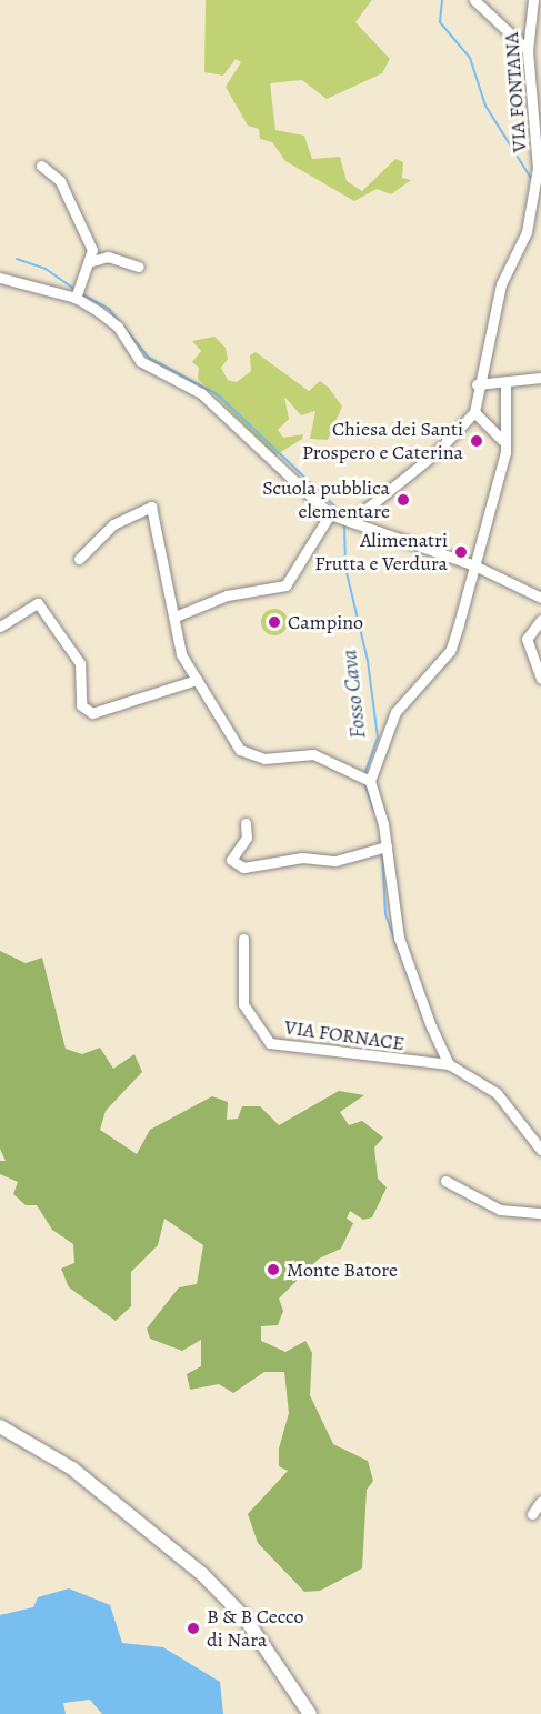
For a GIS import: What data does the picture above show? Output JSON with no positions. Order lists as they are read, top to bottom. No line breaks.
{"streets":{"street":["VIA FONTANA","VIA FORNACE"]},"water":["Fosso Cava"],"places":["Chiesa dei Santi Prospero e Caterina","Scuola pubblica elementare","Alimenatri Frutta e Verdura","Campino","Monte Batore","B & B Cecco di Nara"]}
